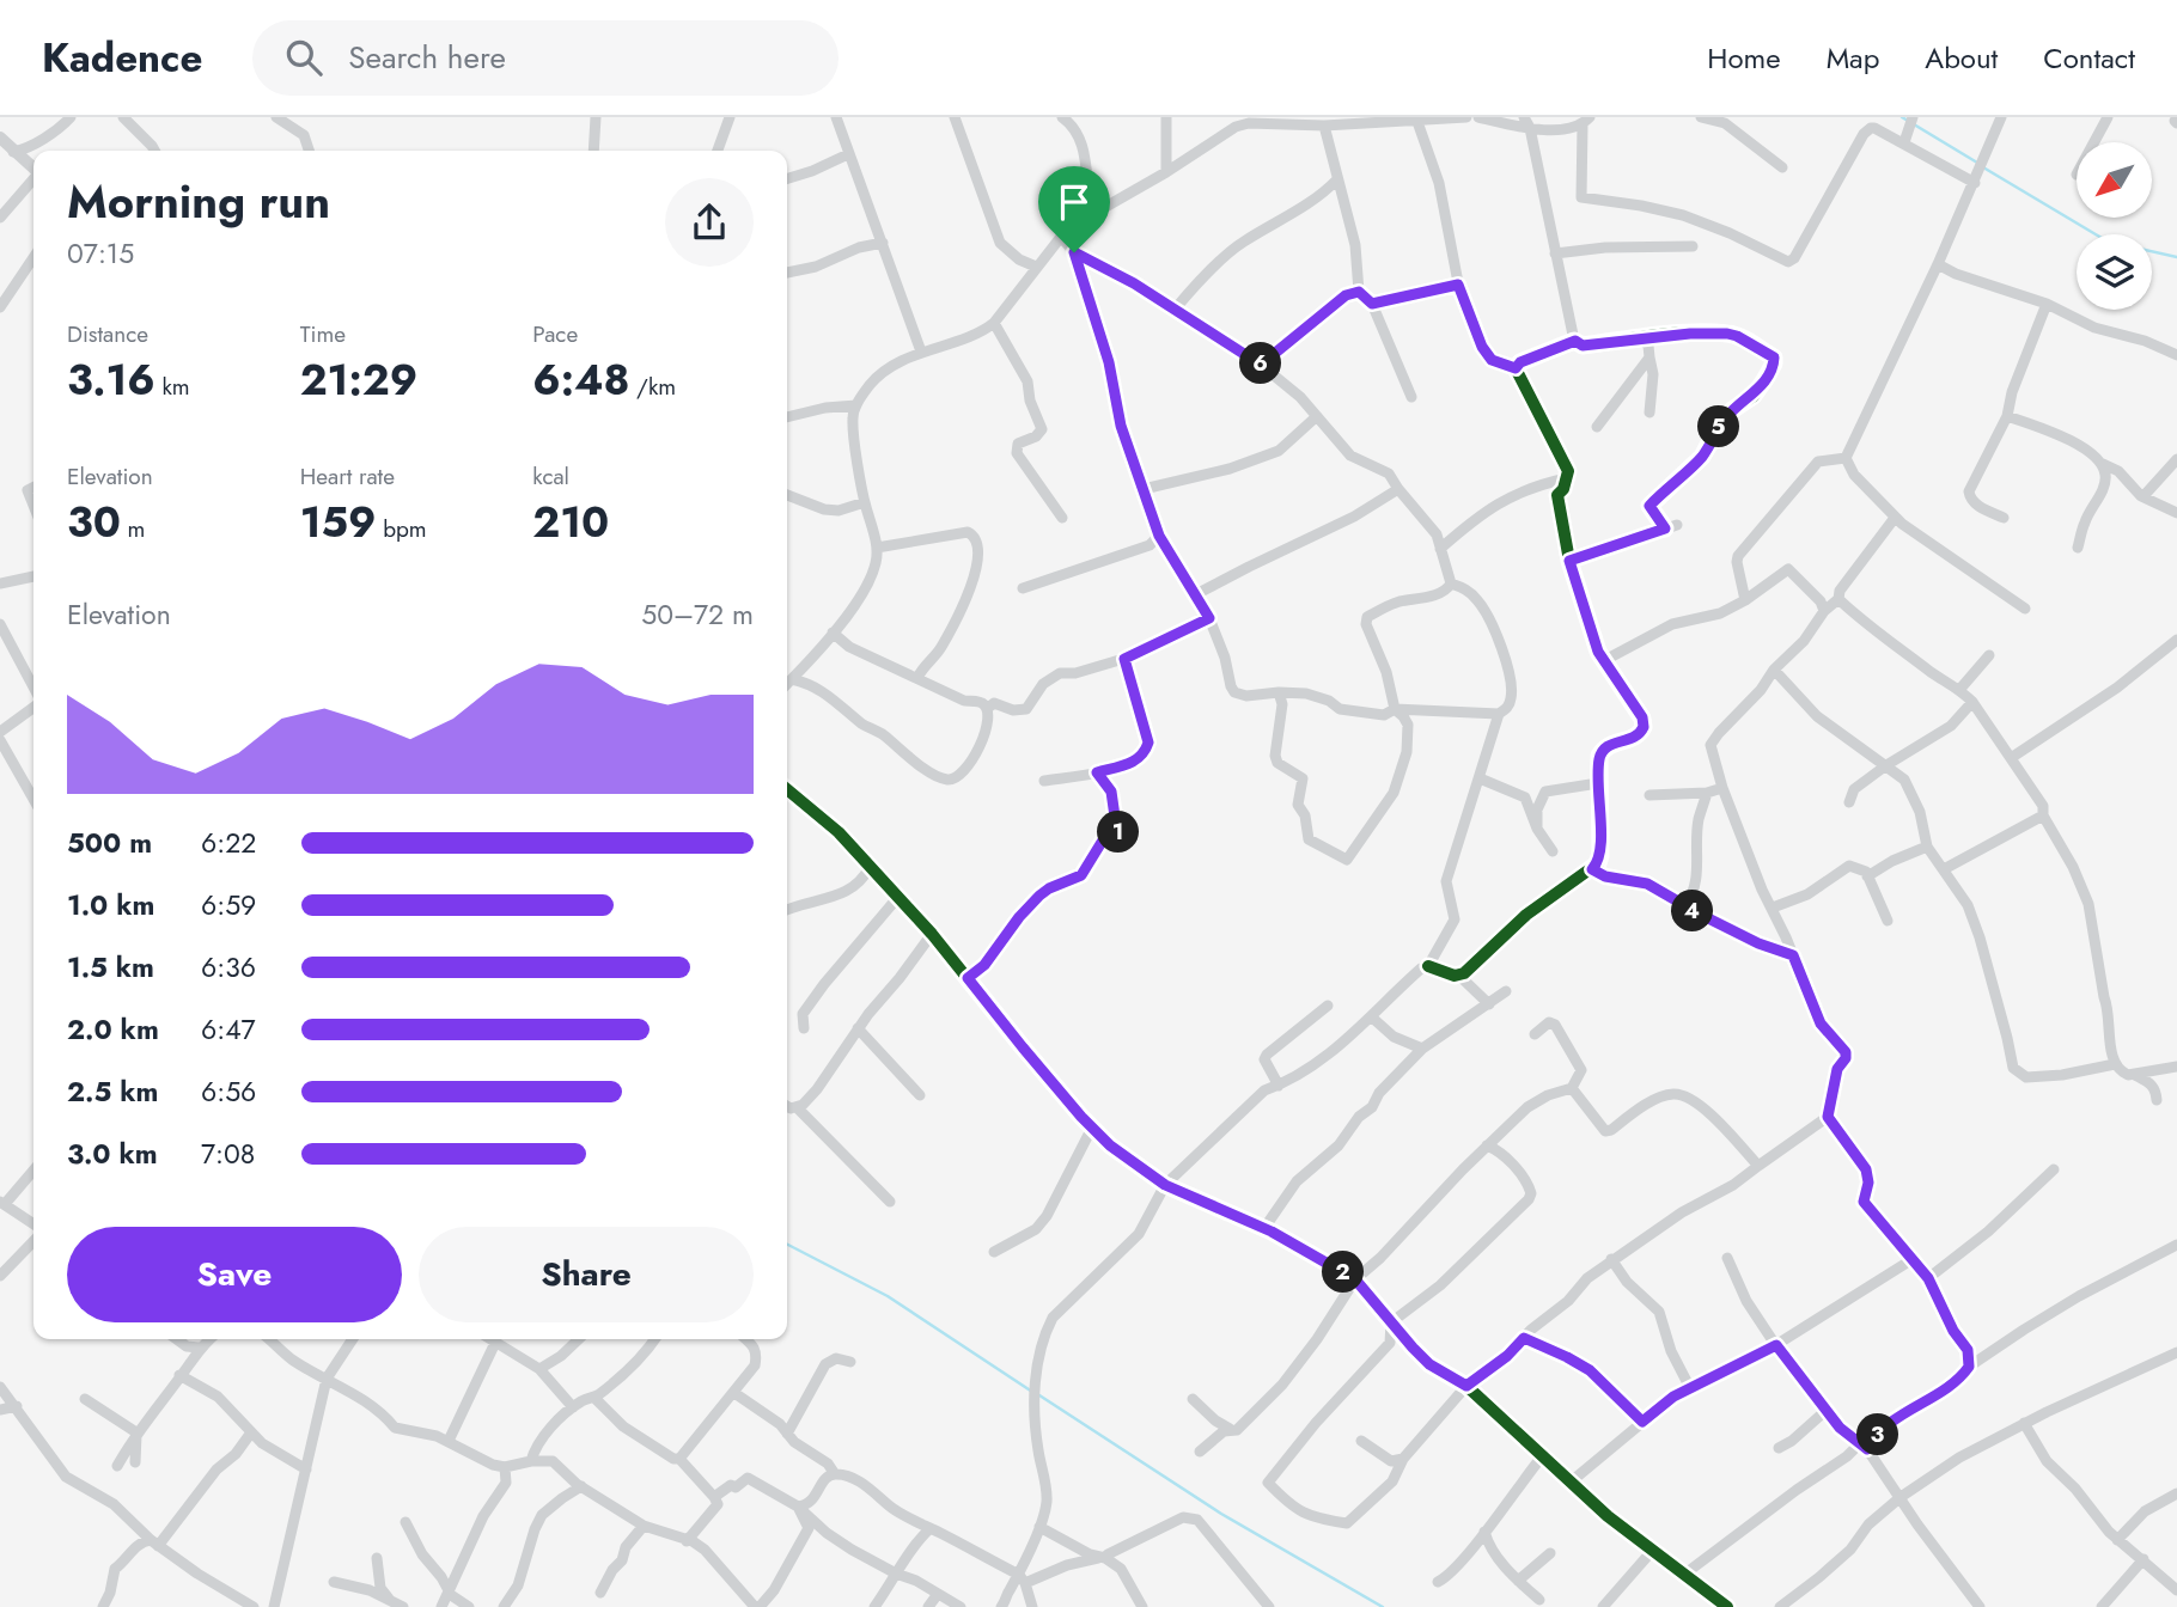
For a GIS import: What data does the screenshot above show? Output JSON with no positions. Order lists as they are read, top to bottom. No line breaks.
{"north":"bottom left","page":{"header":"Kadence","search":"Search here","nav":["Home","Map","About","Contact"],"heading":["Morning run","07:15"],"stats":[["Distance","3.16 km"],["Time","21:29"],["Pace","6:48 /km"],["Elevation","30 m"],["Heart rate","159 bpm"],["kcal","210"]],"pins":["6","5","1","4","2","3"],"chart":["Elevation","50–72 m"],"list":[{"name":"500 m","note":"6:22"},{"name":"1.0 km","note":"6:59"},{"name":"1.5 km","note":"6:36"},{"name":"2.0 km","note":"6:47"},{"name":"2.5 km","note":"6:56"},{"name":"3.0 km","note":"7:08"}],"buttons":["Save","Share"]}}
